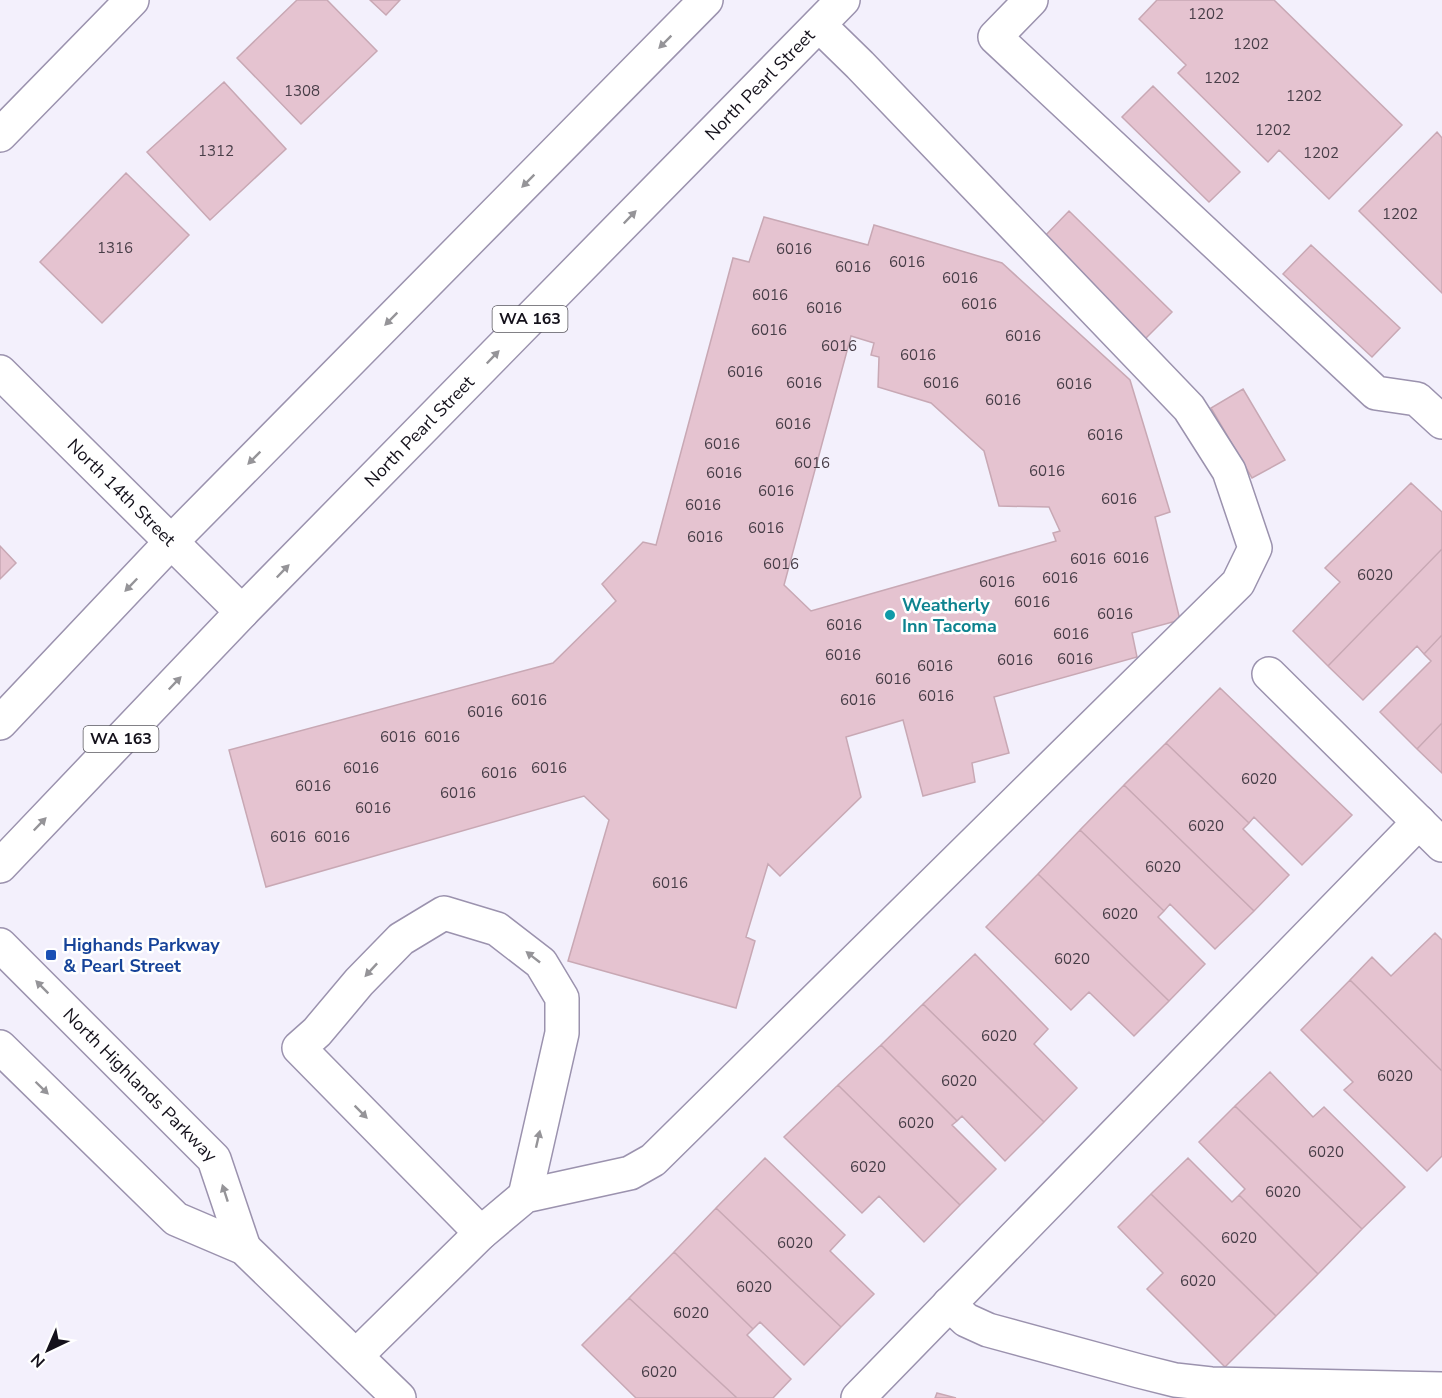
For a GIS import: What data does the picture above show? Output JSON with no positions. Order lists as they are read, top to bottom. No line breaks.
{"streets":{"main road":["North Pearl Street","WA 163","North 14th Street","North Highlands Parkway"]},"crossings":[["North Pearl Street","North 14th Street"]],"places":{"other":["Weatherly Inn Tacoma"],"transit":["Highands Parkway & Pearl Street"]},"house_numbers":["1202","1202","1202","1308","1202","1202","1312","1202","1202","1316","6016","6016","6016","6016","6016","6016","6016","6016","6016","6016","6016","6016","6016","6016","6016","6016","6016","6016","6016","6016","6016","6016","6016","6016","6016","6016","6016","6016","6016","6016","6020","6016","6016","6016","6016","6016","6016","6016","6016","6016","6016","6016","6016","6016","6016","6016","6016","6016","6016","6016","6016","6020","6016","6016","6016","6020","6016","6016","6020","6016","6020","6020","6020","6020","6020","6020","6020","6020","6020","6020","6020","6020","6020","6020","6020"],"north":"bottom left"}
